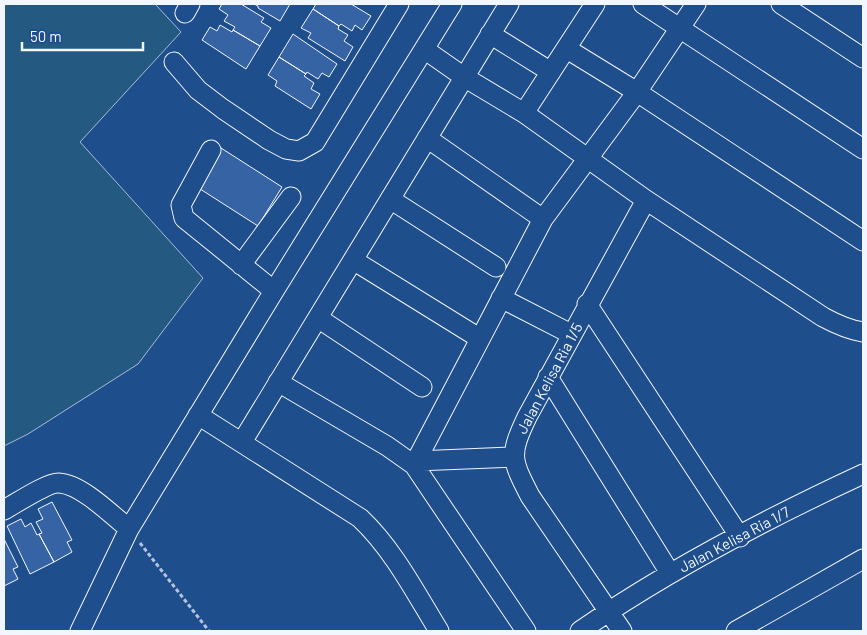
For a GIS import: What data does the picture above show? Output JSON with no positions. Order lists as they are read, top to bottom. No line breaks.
{"streets":{"street":["Jalan Kelisa Ria 1/5","Jalan Kelisa Ria 1/7"]},"scale_bar":"50 m"}
